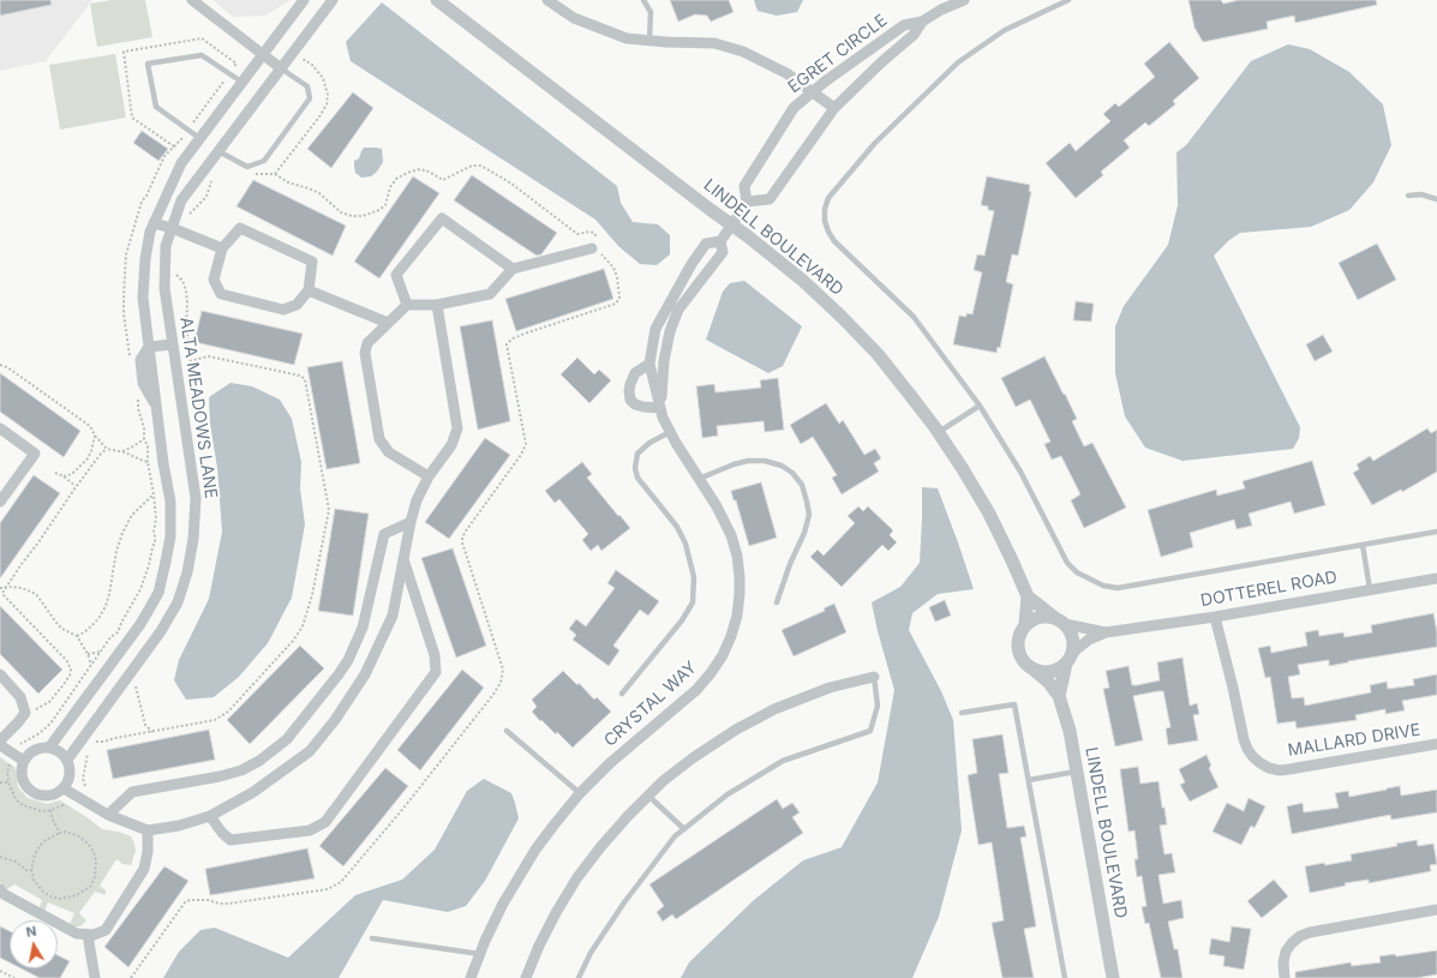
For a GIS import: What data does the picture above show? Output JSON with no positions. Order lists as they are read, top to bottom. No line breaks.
{"streets":{"street":["EGRET CIRCLE","LINDELL BOULEVARD","ALTA MEADOWS LANE","DOTTEREL ROAD","CRYSTAL WAY","MALLARD DRIVE"]},"crossings":[["EGRET CIRCLE","LINDELL BOULEVARD"],["EGRET CIRCLE","CRYSTAL WAY"],["LINDELL BOULEVARD","DOTTEREL ROAD"],["LINDELL BOULEVARD","CRYSTAL WAY"],["DOTTEREL ROAD","MALLARD DRIVE"]],"north":"top"}
